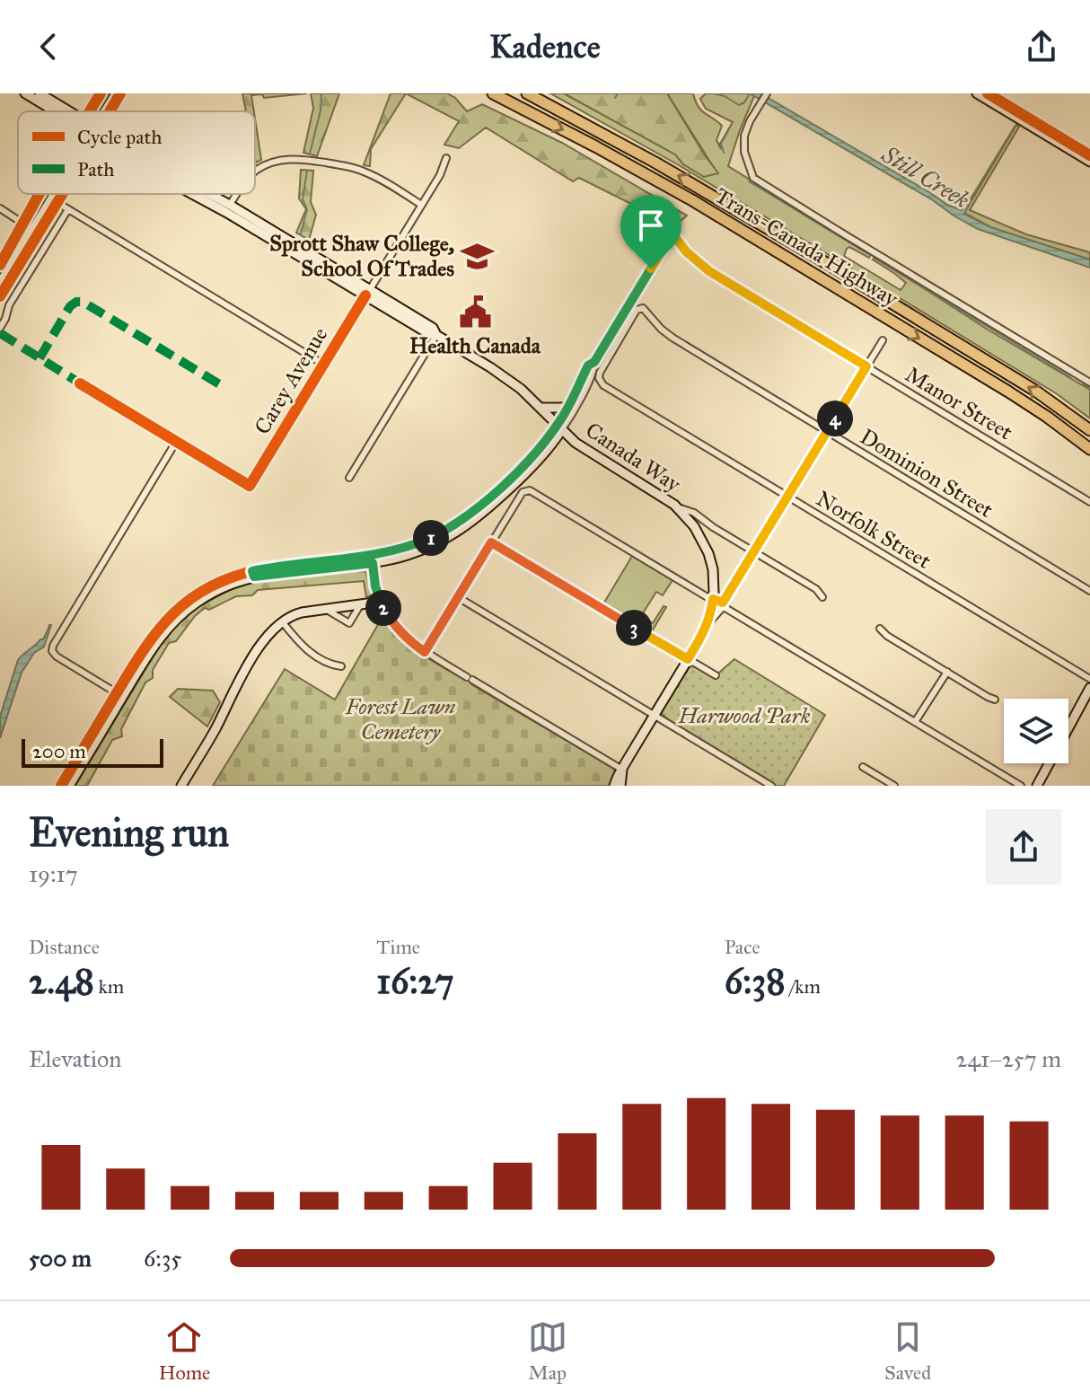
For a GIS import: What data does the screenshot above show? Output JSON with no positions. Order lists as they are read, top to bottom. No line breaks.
{"streets":{"highway":["Trans-Canada Highway"],"main road":["Canada Way"],"street":["Carey Avenue","Manor Street","Dominion Street","Norfolk Street"]},"crossings":[["Carey Avenue","Canada Way"],["Dominion Street","Norfolk Street"]],"water":["Still Creek"],"parks":["Forest Lawn Cemetery","Harwood Park"],"places":{"school or university":["Sprott Shaw College, School Of Trades"],"public building":["Health Canada"]},"legend":["Cycle path","Path"],"scale_bar":"200 m","page":{"header":"Kadence","pins":["4","1","2","3"],"scale":"200 m","heading":["Evening run","19:17"],"stats":[["Distance","2.48 km"],["Time","16:27"],["Pace","6:38 /km"]],"chart":["Elevation","241–257 m"],"list":[{"name":"500 m","note":"6:35"}],"tabs":["Home","Map","Saved"]}}
